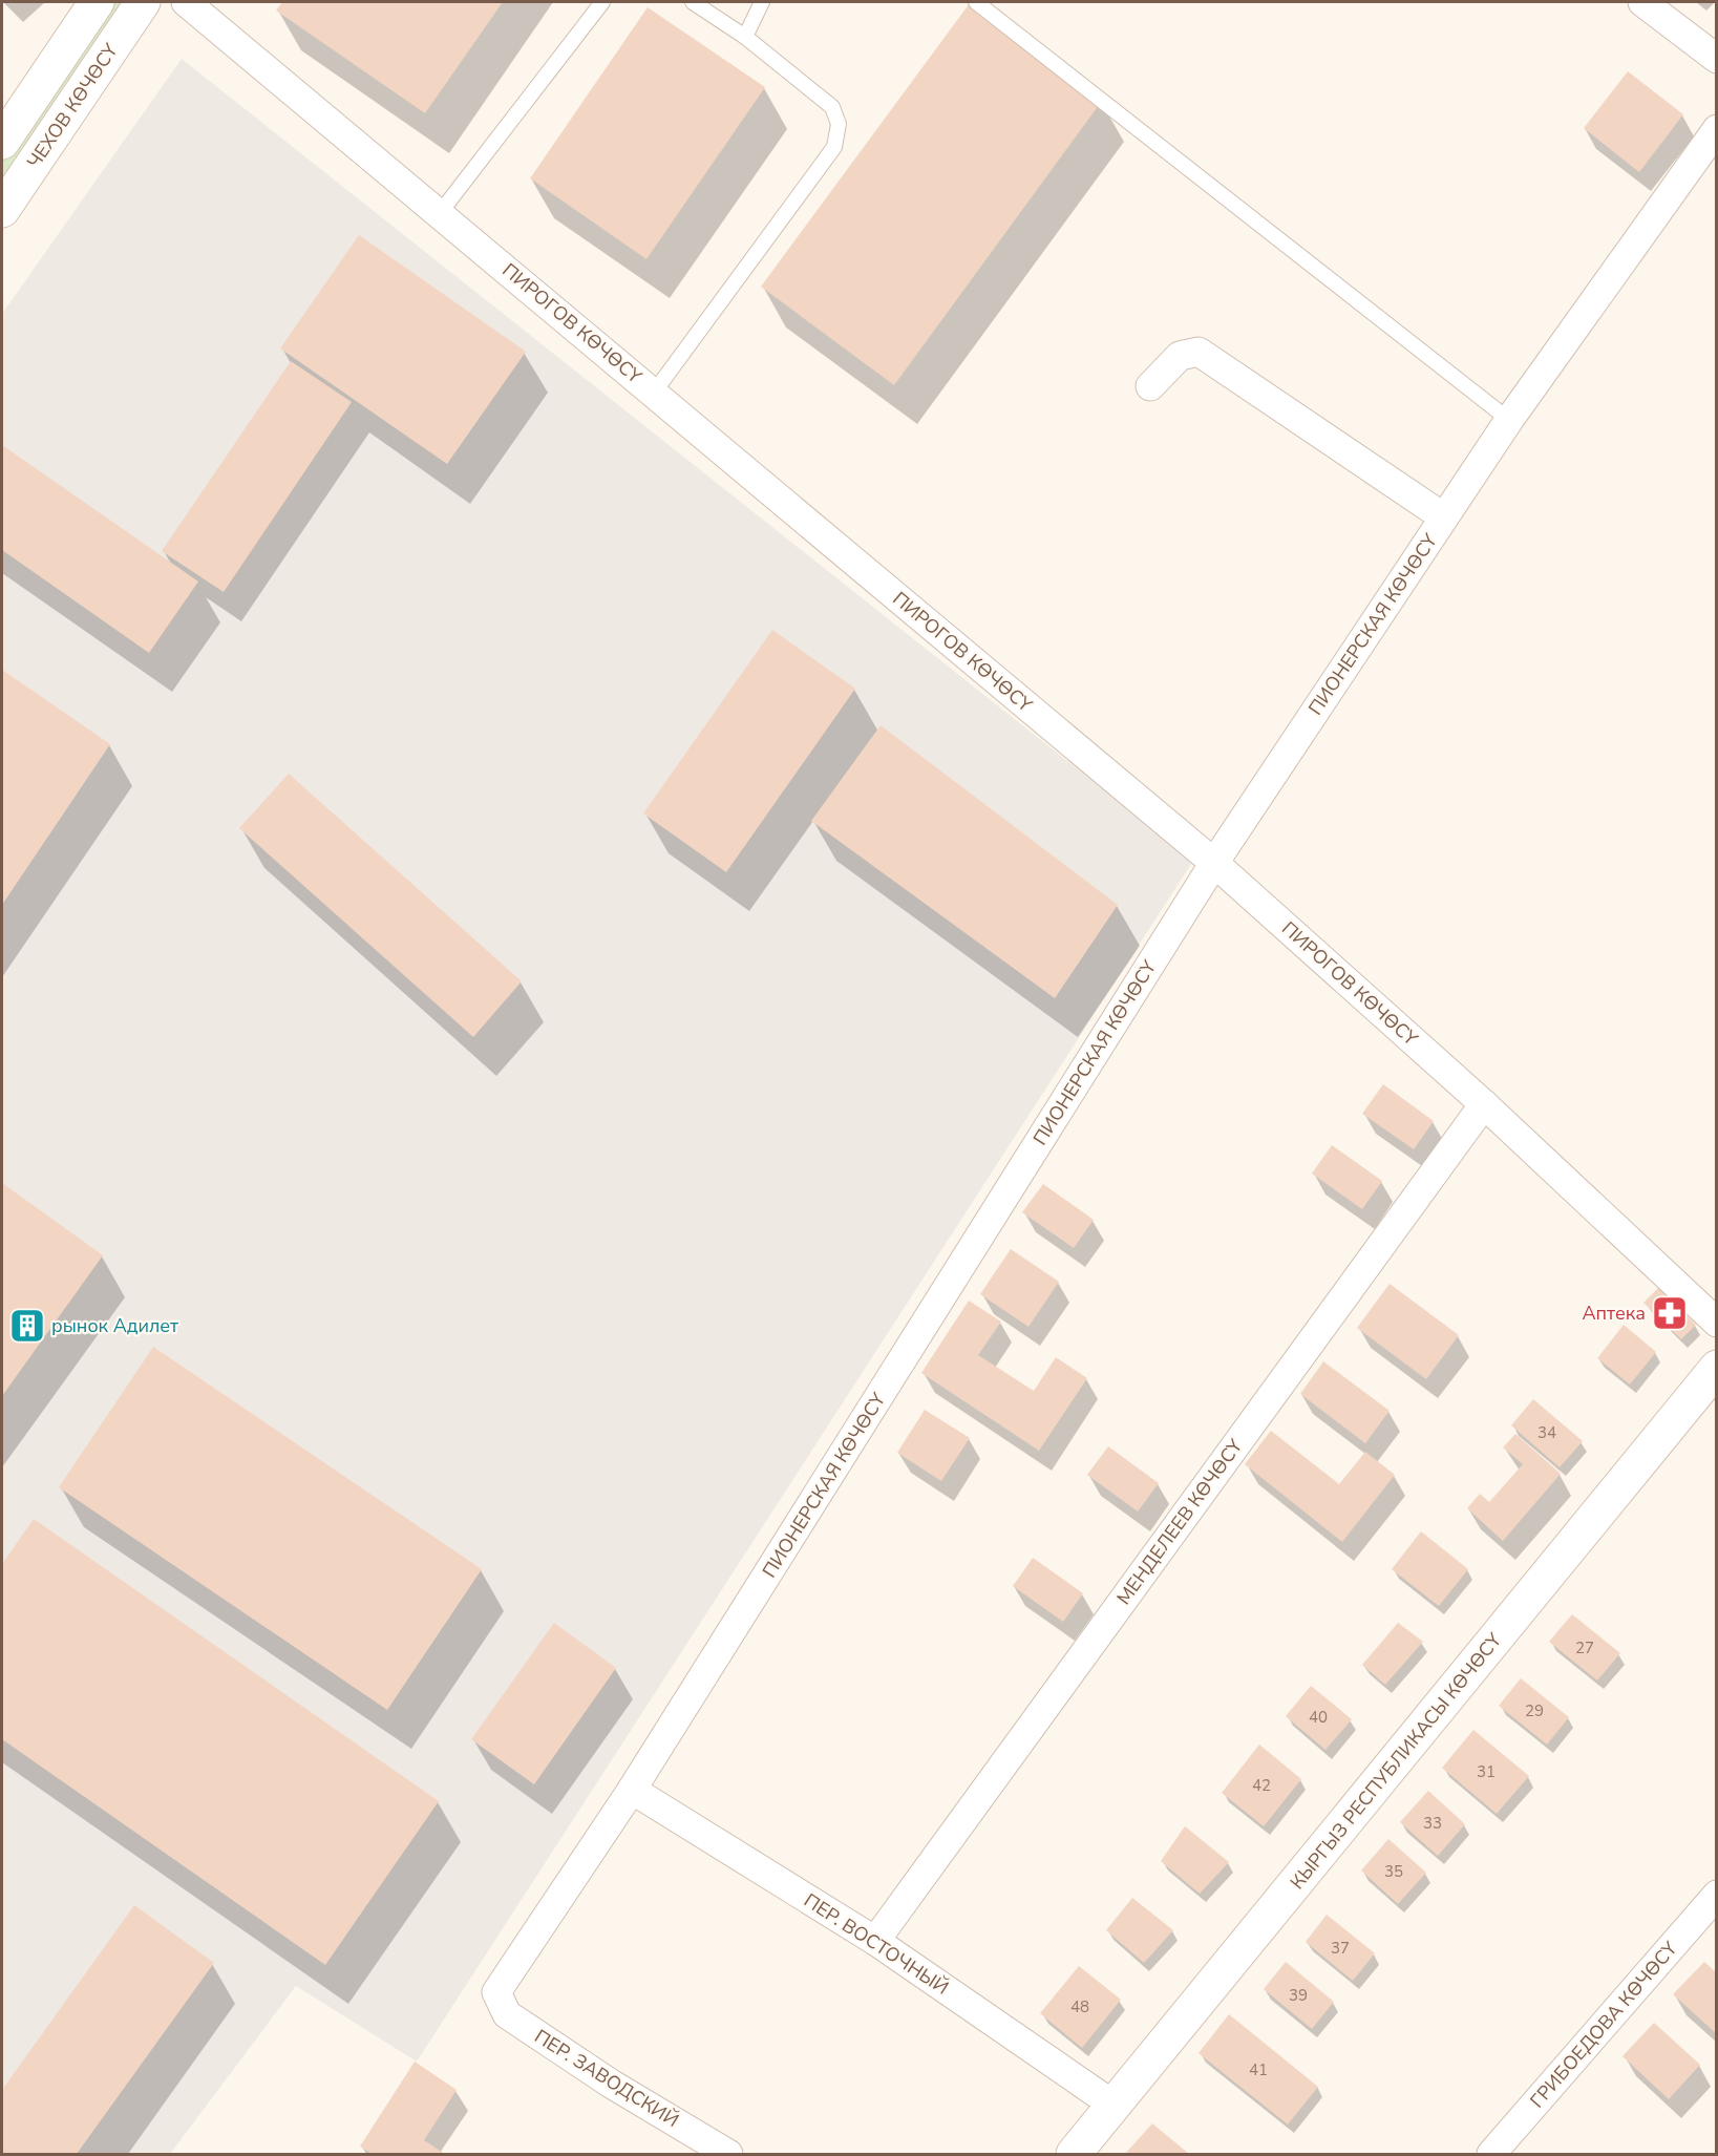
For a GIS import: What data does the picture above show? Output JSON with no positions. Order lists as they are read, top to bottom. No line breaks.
{"streets":{"main road":["ЧЕХОВ КӨЧӨСҮ","КЫРГЫЗ РЕСПУБЛИКАСЫ КӨЧӨСҮ"],"street":["ПИРОГОВ КӨЧӨСҮ","ПИОНЕРСКАЯ КӨЧӨСҮ","МЕНДЕЛЕЕВ КӨЧӨСҮ","ПЕР. ВОСТОЧНЫЙ","ГРИБОЕДОВА КӨЧӨСҮ","ПЕР. ЗАВОДСКИЙ"]},"crossings":[["ПИРОГОВ КӨЧӨСҮ","ПИОНЕРСКАЯ КӨЧӨСҮ"],["ПИРОГОВ КӨЧӨСҮ","МЕНДЕЛЕЕВ КӨЧӨСҮ"],["ПИОНЕРСКАЯ КӨЧӨСҮ","ПЕР. ВОСТОЧНЫЙ"],["ПИОНЕРСКАЯ КӨЧӨСҮ","ПЕР. ЗАВОДСКИЙ"],["МЕНДЕЛЕЕВ КӨЧӨСҮ","ПЕР. ВОСТОЧНЫЙ"],["КЫРГЫЗ РЕСПУБЛИКАСЫ КӨЧӨСҮ","ПЕР. ВОСТОЧНЫЙ"]],"places":{"pharmacy":["Аптека"],"building":["рынок Адилет"]},"house_numbers":["34","27","29","40","31","42","33","35","37","39","48","41"]}
